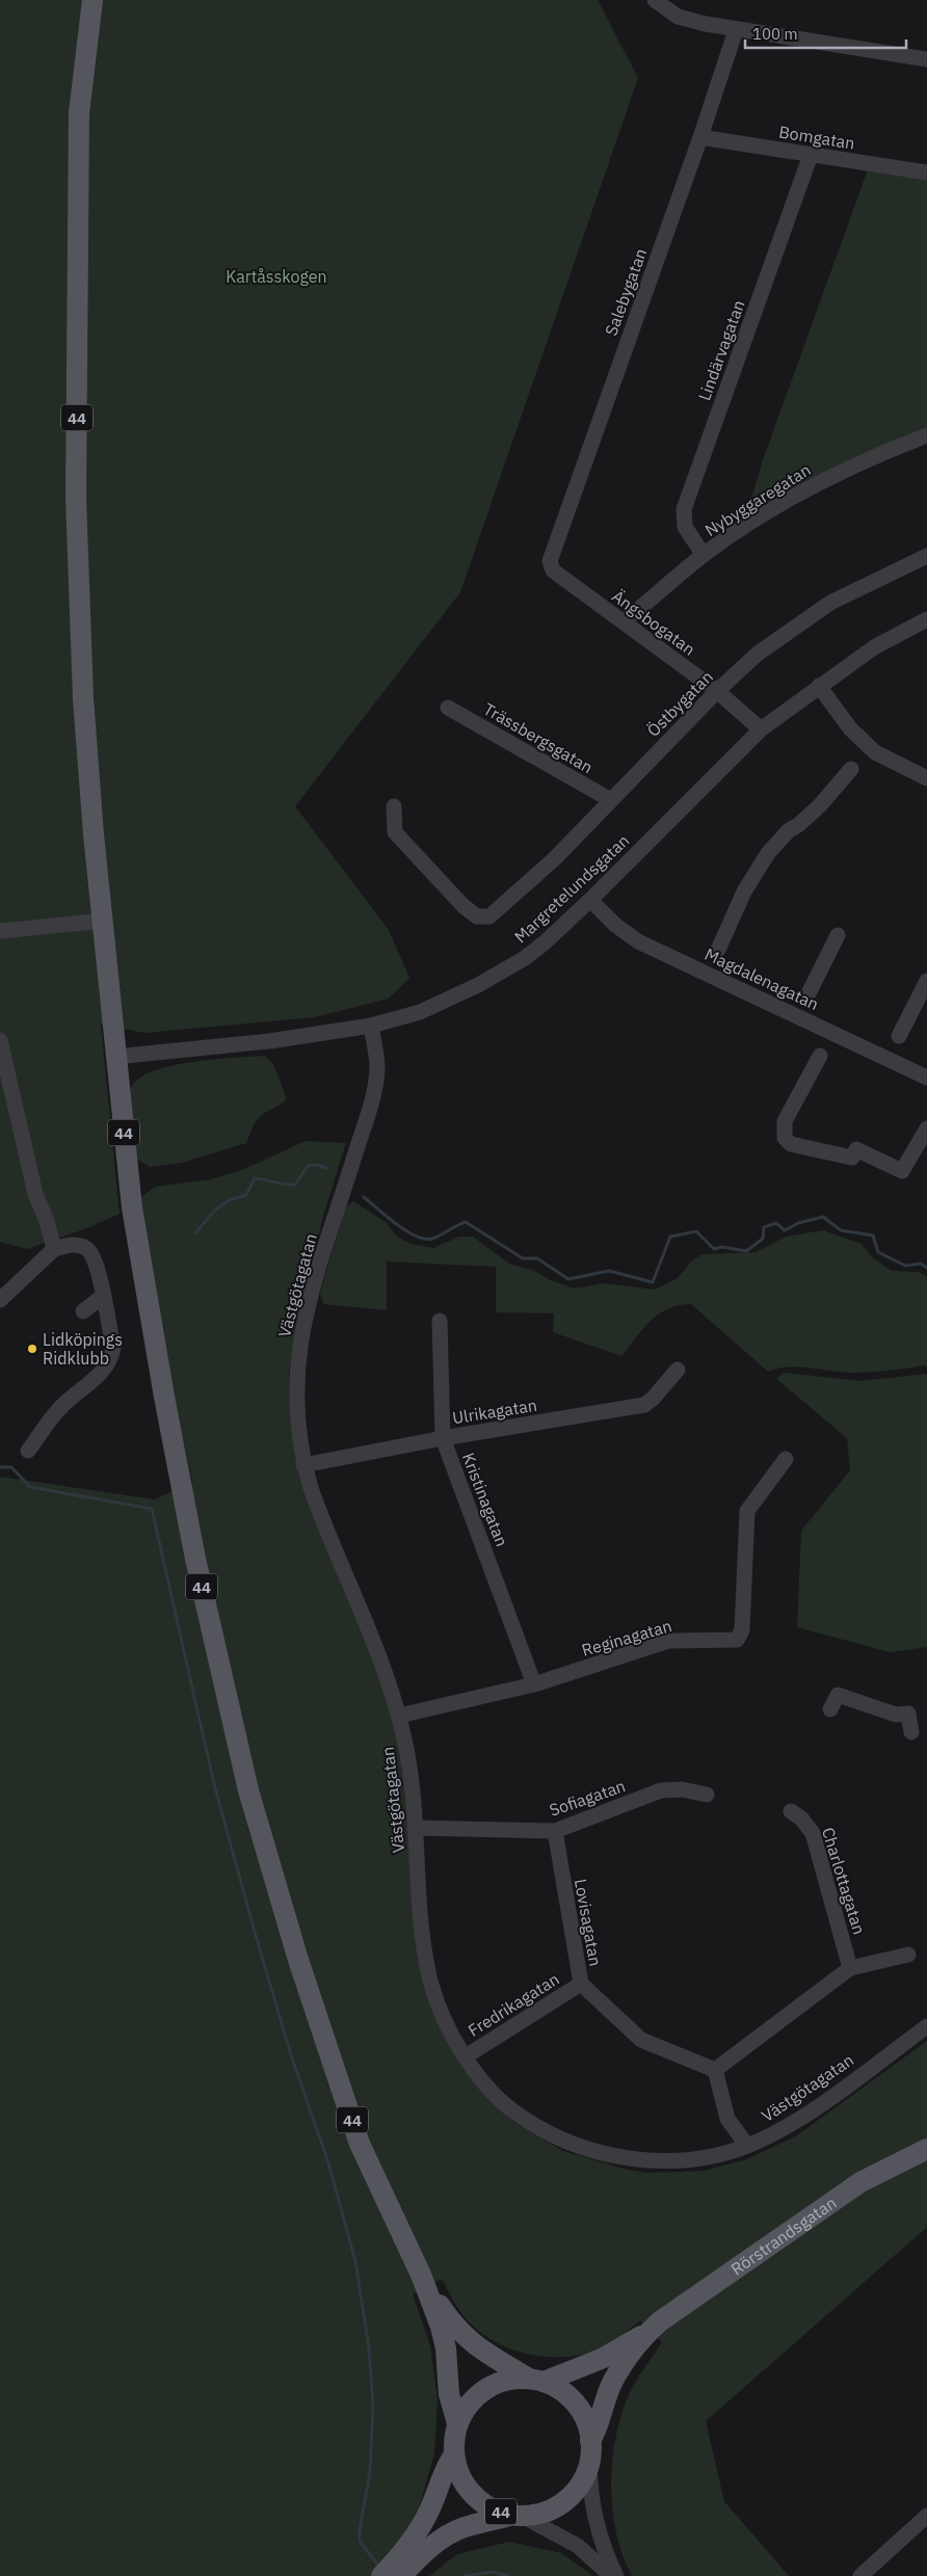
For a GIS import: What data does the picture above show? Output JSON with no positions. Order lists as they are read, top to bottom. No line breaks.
{"streets":{"main road":["44","Rörstrandsgatan"],"street":["Bomgatan","Salebygatan","Lindärvagatan","Nybyggaregatan","Ängsbogatan","Östbygatan","Trässbergsgatan","Margretelundsgatan","Magdalenagatan","Västgötagatan","Ulrikagatan","Kristinagatan","Reginagatan","Sofiagatan","Charlottagatan","Lovisagatan","Fredrikagatan"]},"crossings":[["Bomgatan","Salebygatan"],["Bomgatan","Lindärvagatan"],["Salebygatan","Ängsbogatan"],["Lindärvagatan","Nybyggaregatan"],["44","Margretelundsgatan"],["44","Rörstrandsgatan"],["Nybyggaregatan","Ängsbogatan"],["Ängsbogatan","Östbygatan"],["Ängsbogatan","Margretelundsgatan"],["Östbygatan","Trässbergsgatan"],["Margretelundsgatan","Magdalenagatan"],["Margretelundsgatan","Västgötagatan"],["Västgötagatan","Ulrikagatan"],["Västgötagatan","Reginagatan"],["Västgötagatan","Sofiagatan"],["Västgötagatan","Fredrikagatan"],["Ulrikagatan","Kristinagatan"],["Kristinagatan","Reginagatan"],["Sofiagatan","Lovisagatan"],["Lovisagatan","Fredrikagatan"]],"parks":["Kartåsskogen"],"places":["Lidköpings Ridklubb"],"scale_bar":"100 m"}
